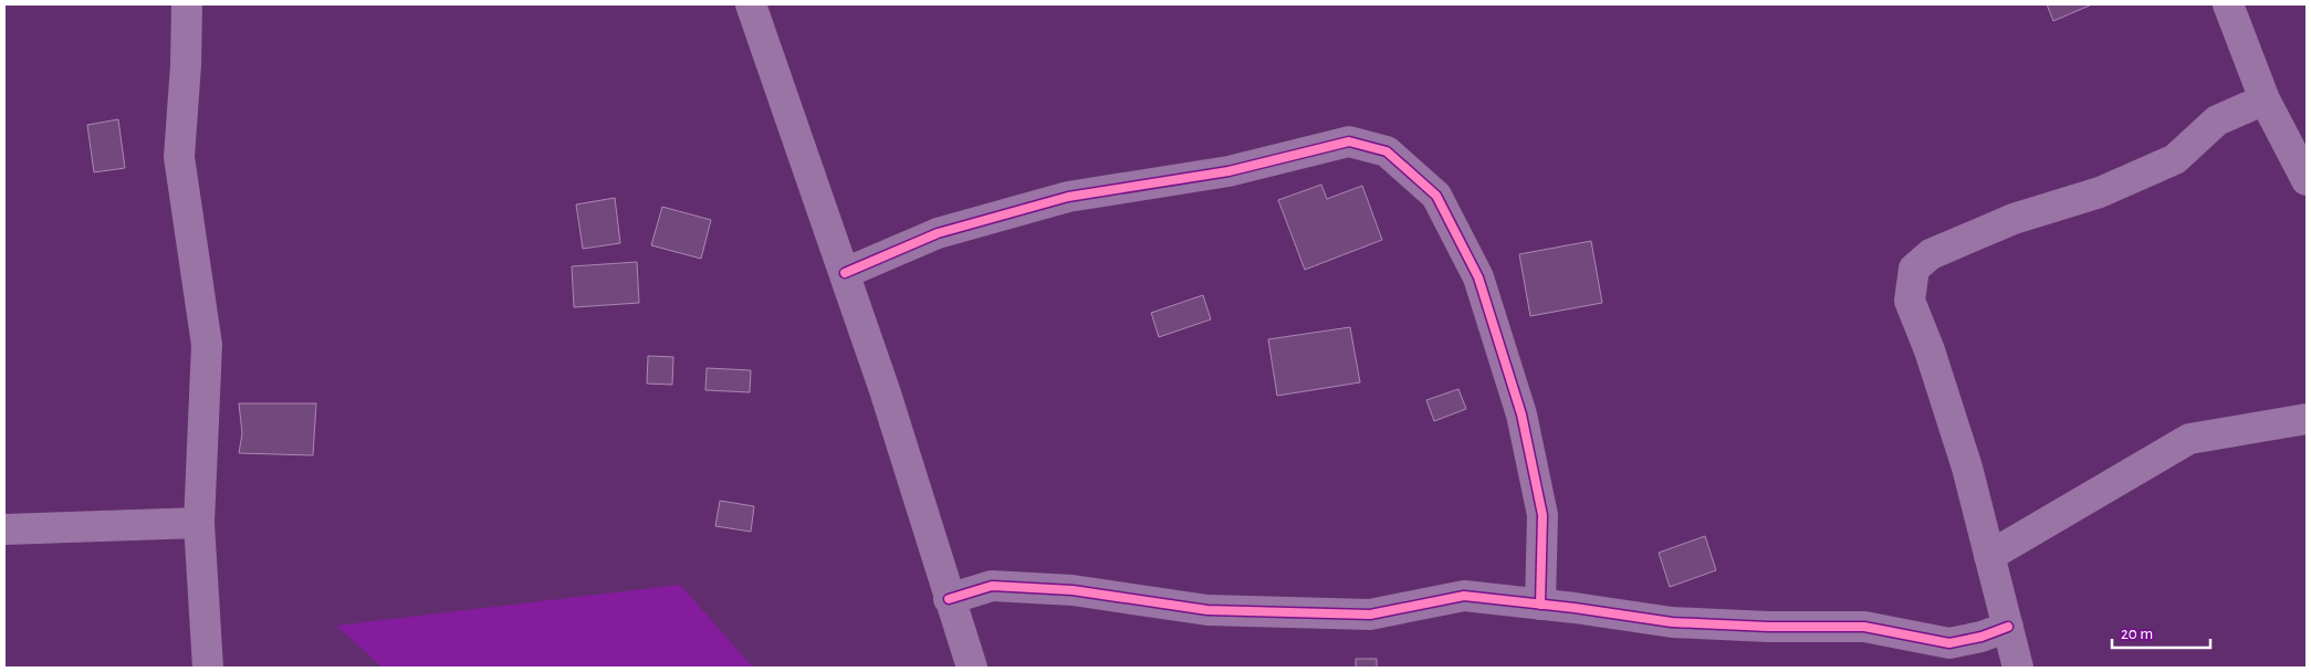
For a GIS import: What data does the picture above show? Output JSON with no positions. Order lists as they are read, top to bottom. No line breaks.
{"scale_bar":"20 m"}
